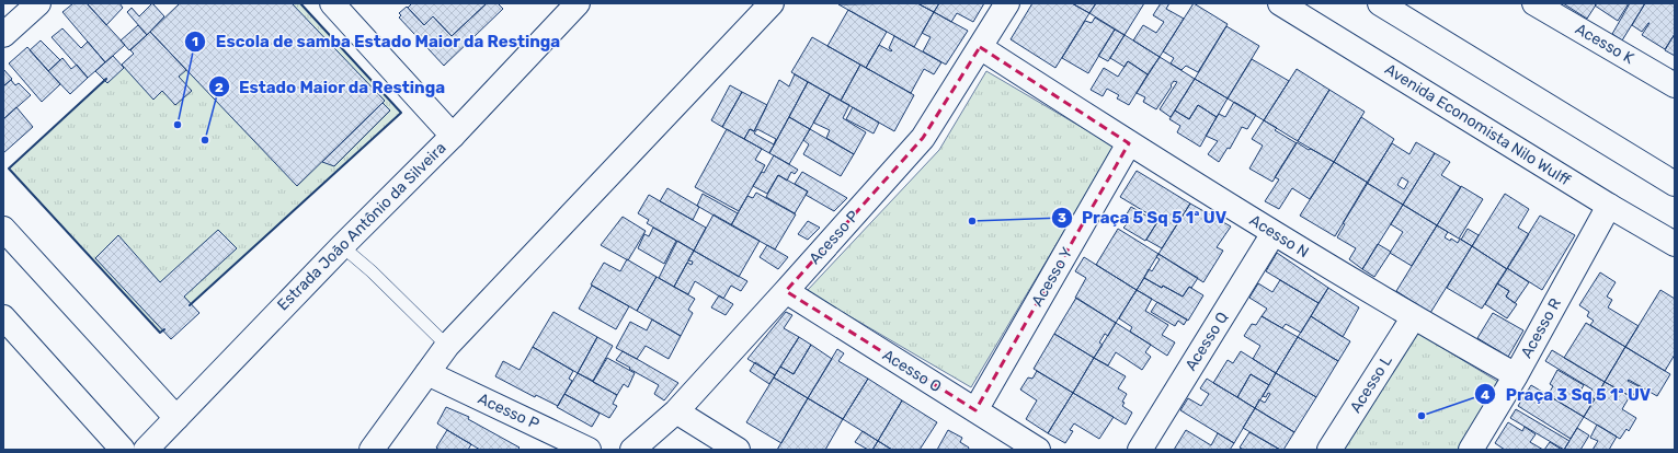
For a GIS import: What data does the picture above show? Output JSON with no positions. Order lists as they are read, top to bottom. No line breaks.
{"streets":{"street":["Acesso K","Avenida Economista Nilo Wulff","Estrada João Antônio da Silveira","Acesso N","Acesso P","Acesso Y","Acesso R","Acesso Q","Acesso O","Acesso L"]},"crossings":[["Avenida Economista Nilo Wulff","Acesso R"],["Acesso N","Acesso P"],["Acesso N","Acesso Y"],["Acesso N","Acesso R"],["Acesso N","Acesso Q"],["Acesso N","Acesso L"],["Acesso P","Acesso O"],["Acesso Y","Acesso O"]],"places":["Escola de samba Estado Maior da Restinga","Estado Maior da Restinga","Praça 5 Sq 5 1ª UV","Praça 3 Sq 5 1ª UV"]}
